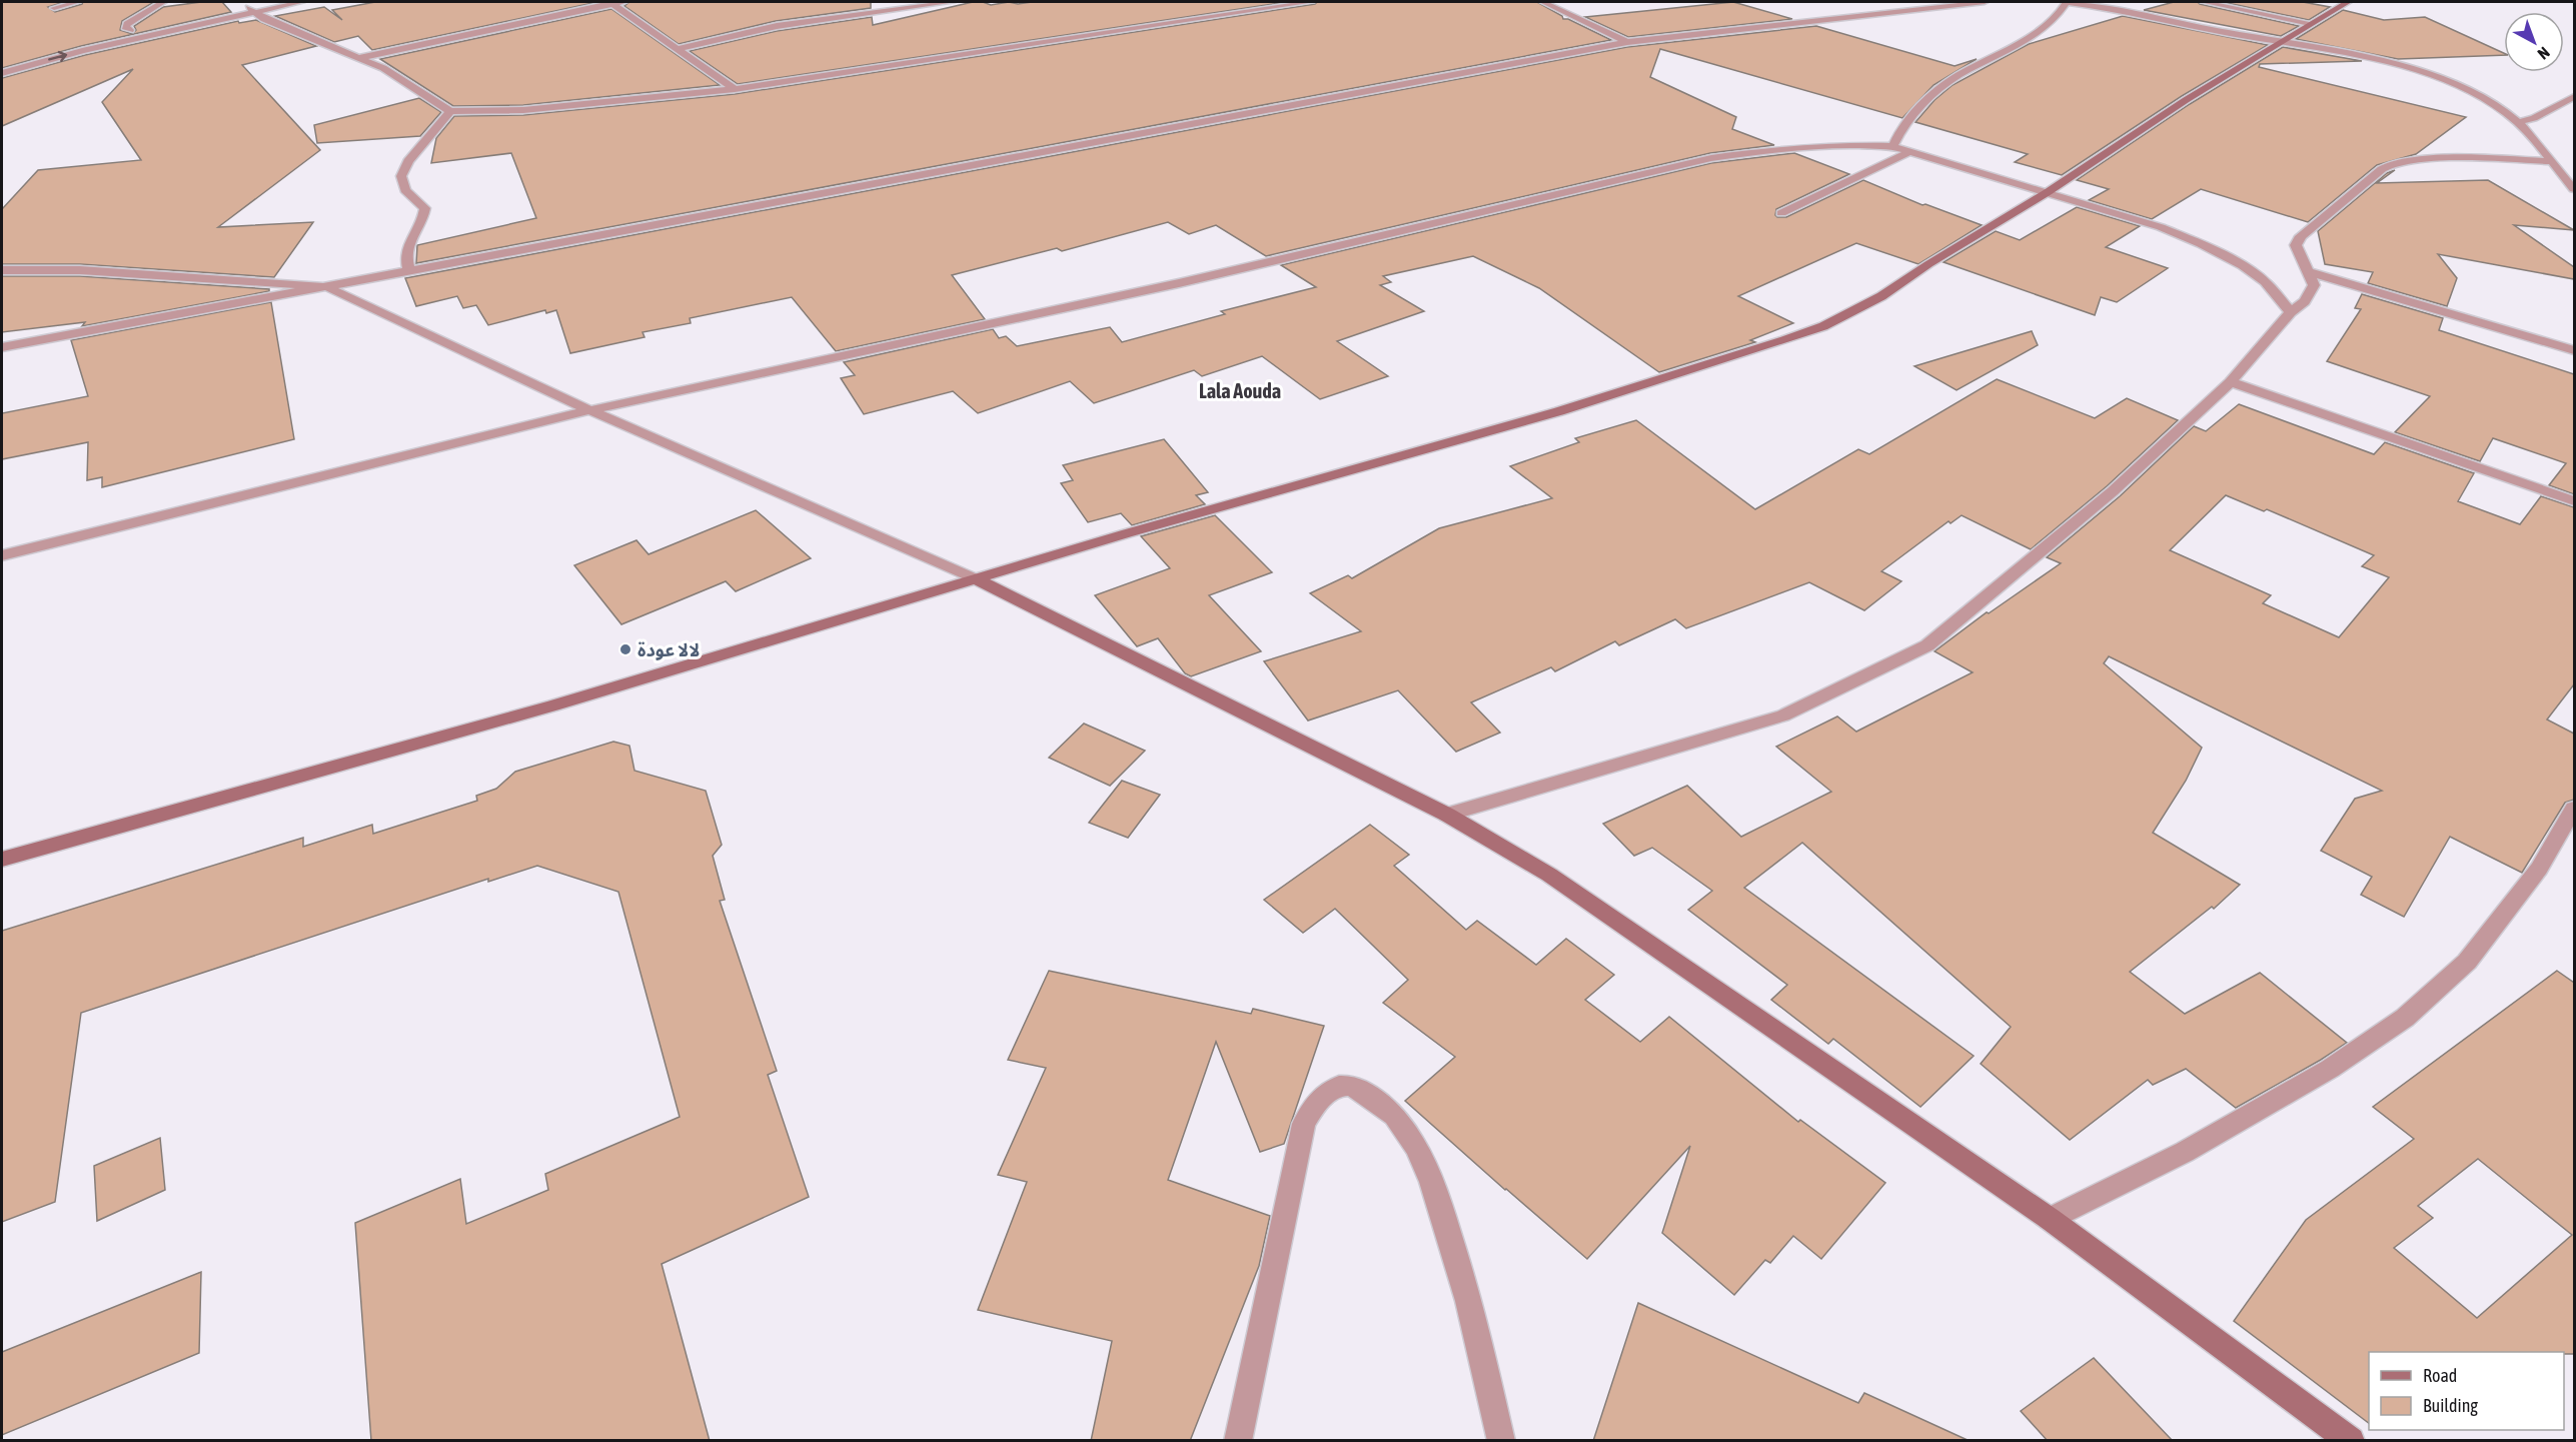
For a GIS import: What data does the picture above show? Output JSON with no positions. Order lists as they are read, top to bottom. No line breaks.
{"districts":["Lala Aouda"],"places":["لالا عودة"],"legend":["Road","Building"],"north":"bottom right"}
